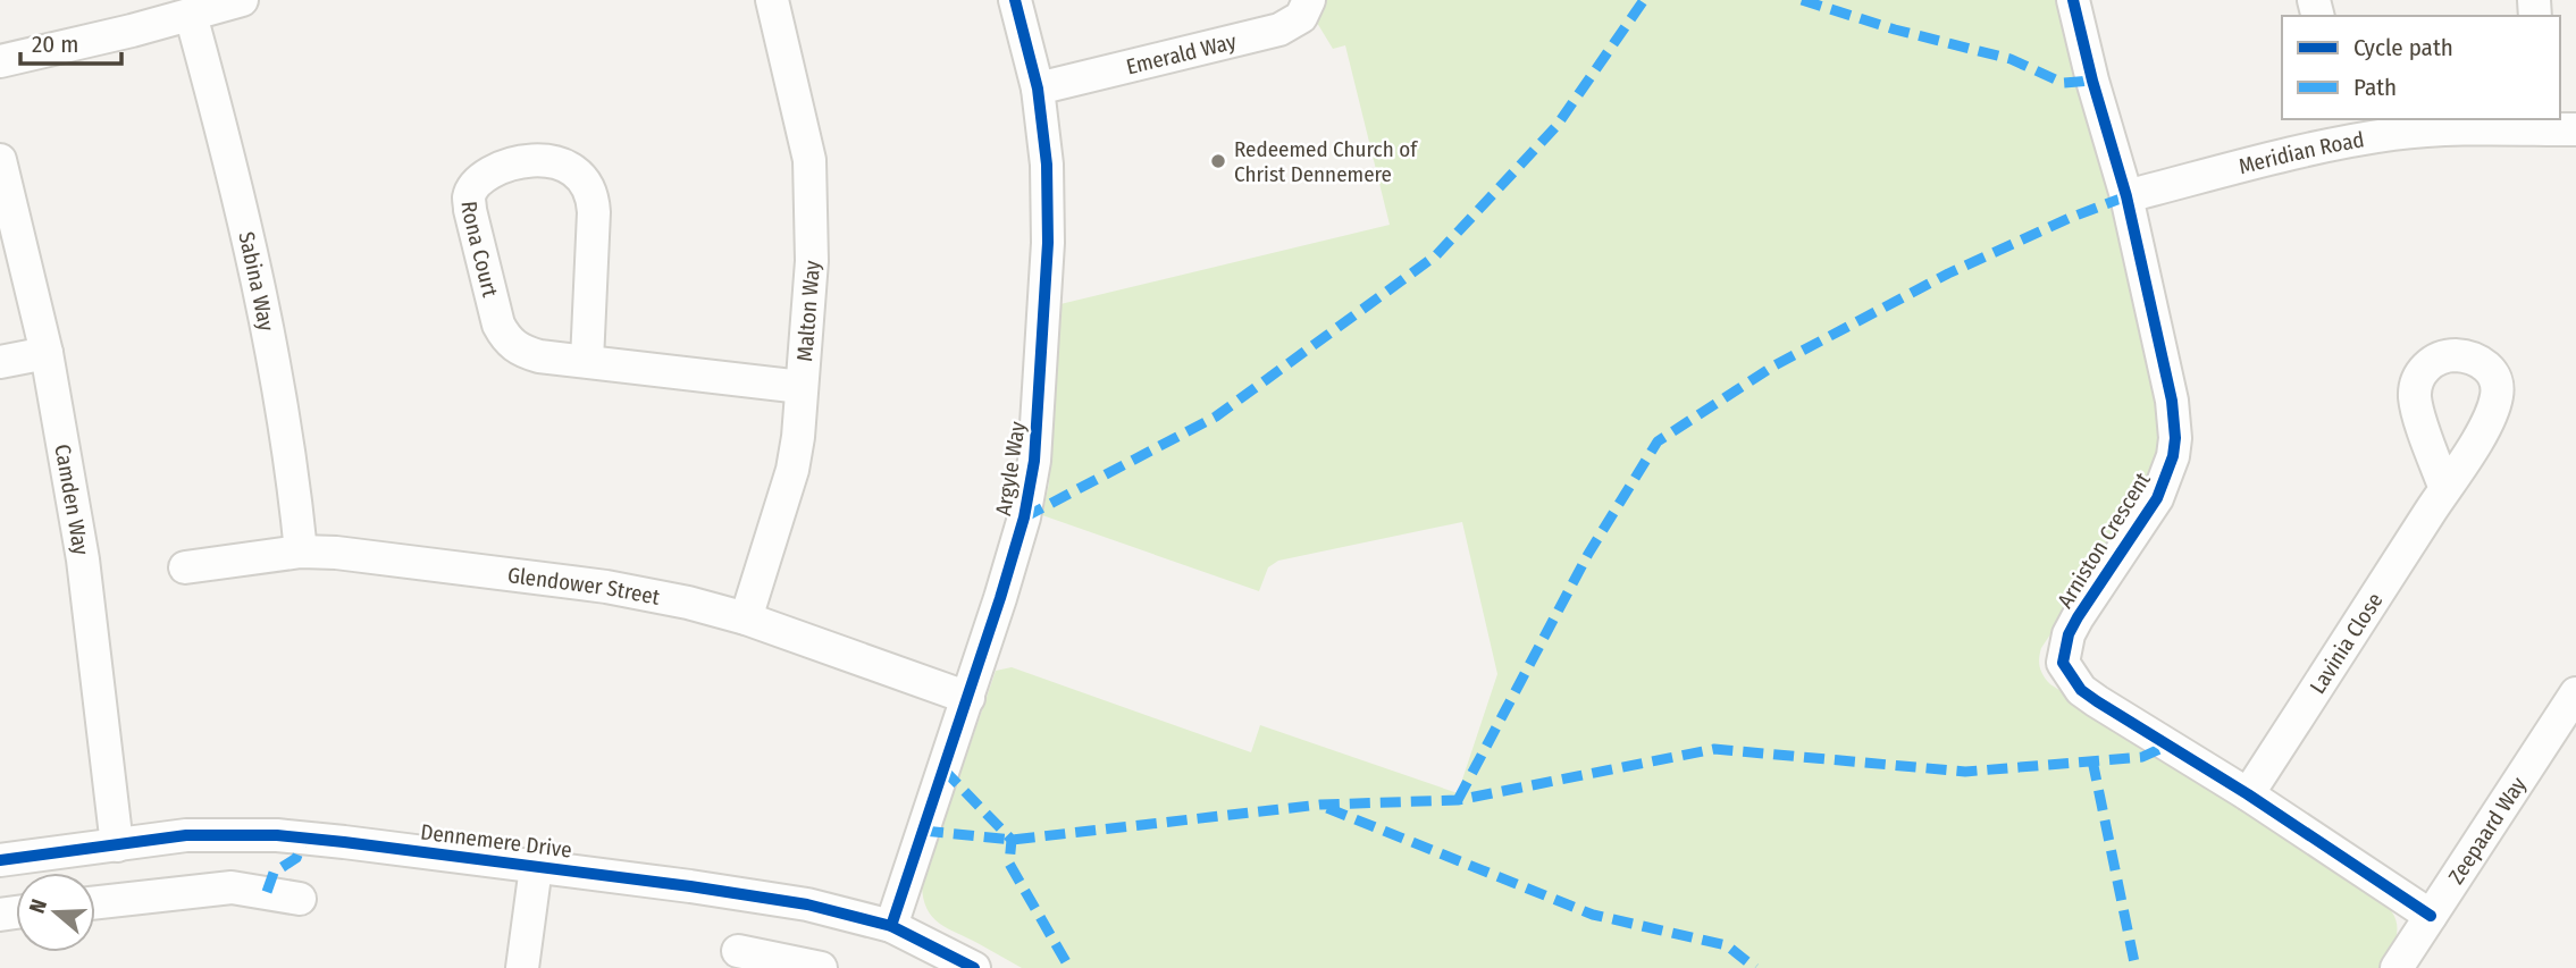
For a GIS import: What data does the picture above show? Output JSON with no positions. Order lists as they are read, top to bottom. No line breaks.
{"streets":{"street":["Emerald Way","Meridian Road","Rona Court","Sabina Way","Malton Way","Argyle Way","Camden Way","Arniston Crescent","Glendower Street","Lavinia Close","Zeepaard Way","Dennemere Drive"]},"crossings":[["Emerald Way","Argyle Way"],["Meridian Road","Arniston Crescent"],["Rona Court","Malton Way"],["Sabina Way","Glendower Street"],["Malton Way","Glendower Street"],["Argyle Way","Glendower Street"],["Argyle Way","Dennemere Drive"],["Camden Way","Dennemere Drive"],["Arniston Crescent","Lavinia Close"],["Arniston Crescent","Zeepaard Way"]],"places":["Redeemed Church of Christ Dennemere"],"legend":["Cycle path","Path"],"scale_bar":"20 m","north":"left"}
